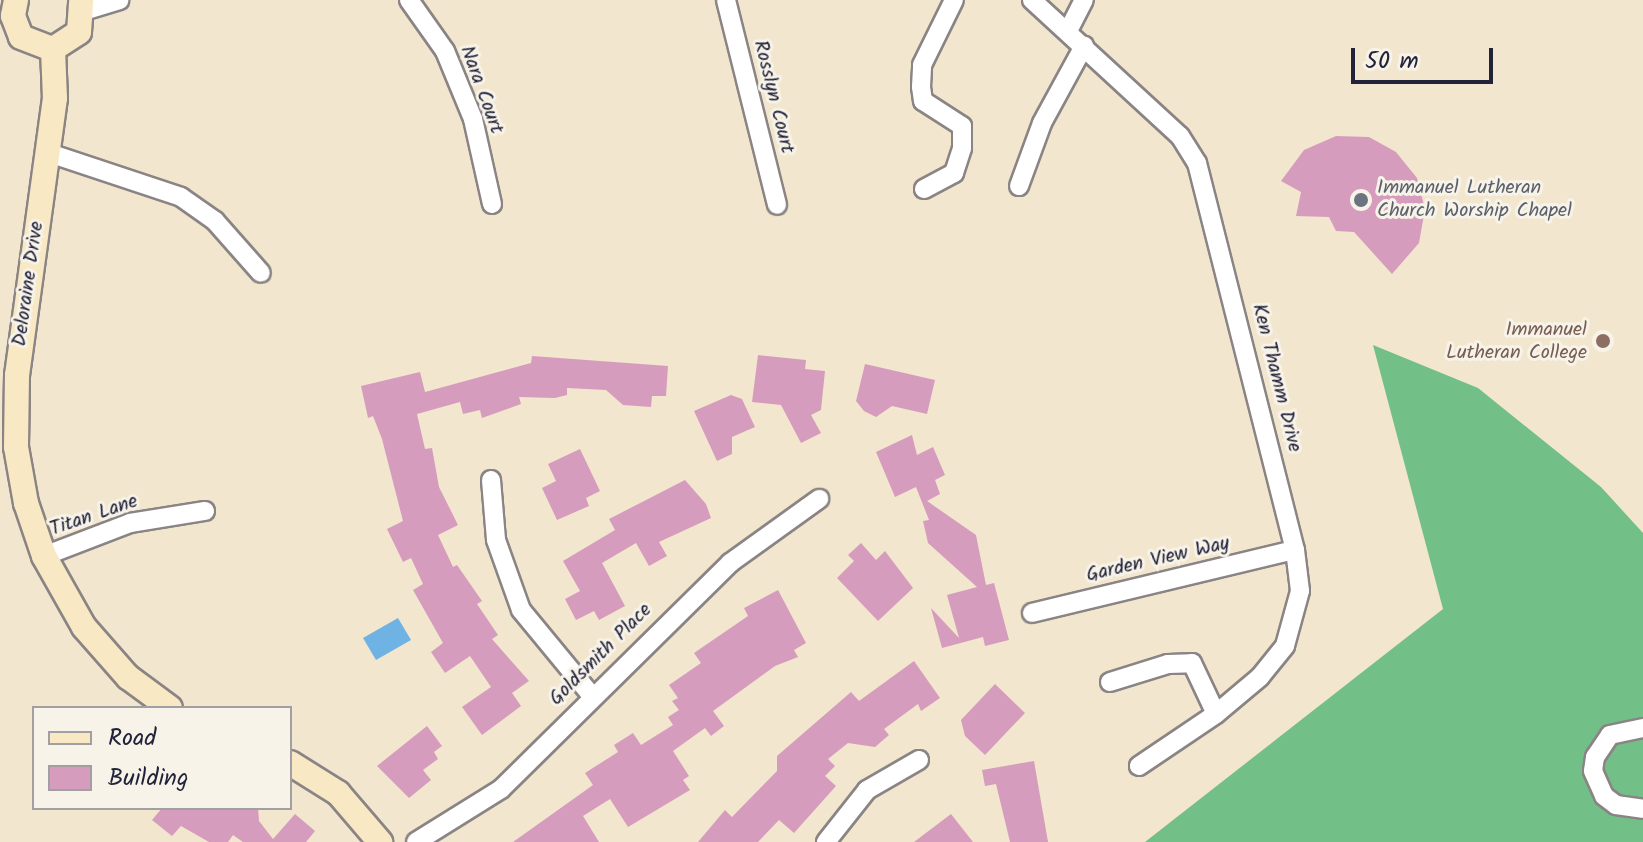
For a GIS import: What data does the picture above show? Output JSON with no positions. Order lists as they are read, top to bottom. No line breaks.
{"streets":{"street":["Nara Court","Rosslyn Court","Deloraine Drive","Ken Thamm Drive","Titan Lane","Garden View Way","Goldsmith Place"]},"crossings":[["Deloraine Drive","Titan Lane"],["Ken Thamm Drive","Garden View Way"]],"places":["Immanuel Lutheran Church Worship Chapel","Immanuel Lutheran College"],"legend":["Road","Building"],"scale_bar":"50 m"}
